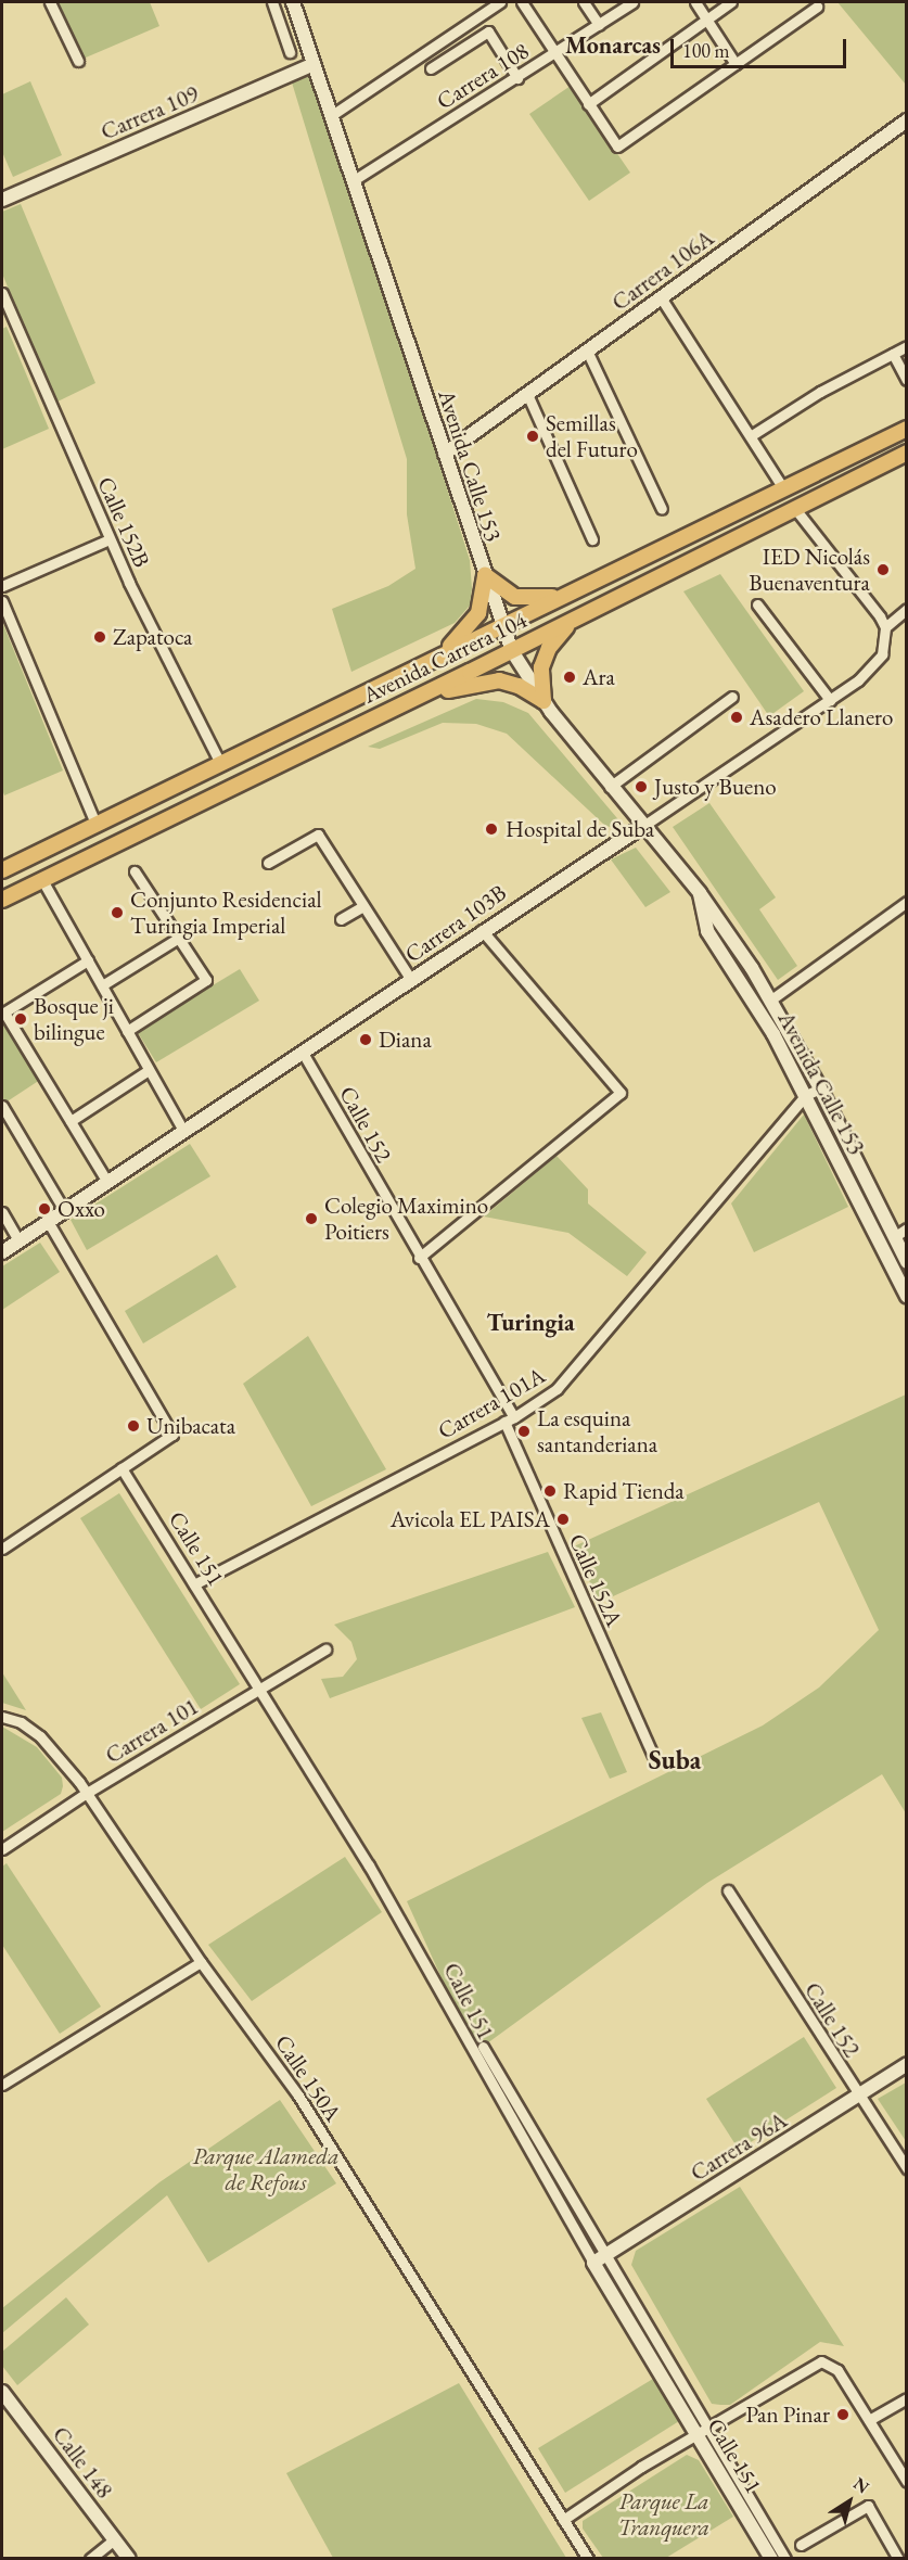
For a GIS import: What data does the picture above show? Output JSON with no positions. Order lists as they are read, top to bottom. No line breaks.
{"streets":{"main road":["Avenida Carrera 104"],"street":["Carrera 108","Carrera 109","Carrera 106A","Avenida Calle 153","Calle 152B","Carrera 103B","Calle 152","Carrera 101A","Calle 151","Calle 152A","Carrera 101","Calle 150A","Carrera 96A","Calle 148"]},"crossings":[["Carrera 108","Avenida Calle 153"],["Carrera 109","Avenida Calle 153"],["Carrera 106A","Avenida Calle 153"],["Avenida Calle 153","Avenida Carrera 104"],["Avenida Calle 153","Carrera 103B"],["Avenida Calle 153","Carrera 101A"],["Calle 152B","Avenida Carrera 104"],["Carrera 103B","Calle 152"],["Calle 152","Carrera 101A"],["Calle 152","Carrera 96A"],["Carrera 101A","Calle 151"],["Carrera 101A","Calle 152A"],["Calle 151","Carrera 101"],["Calle 151","Carrera 96A"],["Carrera 101","Calle 150A"]],"districts":["Monarcas","Turingia","Suba"],"parks":["Parque Alameda de Refous","Parque La Tranquera"],"places":["Semillas del Futuro","IED Nicolás Buenaventura","Zapatoca","Ara","Asadero Llanero","Justo y Bueno","Hospital de Suba","Conjunto Residencial Turingia Imperial","Bosque ji bilingue","Diana","Oxxo","Colegio Maximino Poitiers","Unibacata","La esquina santanderiana","Rapid Tienda","Avicola EL PAISA","Pan Pinar"],"scale_bar":"100 m","north":"top right"}
